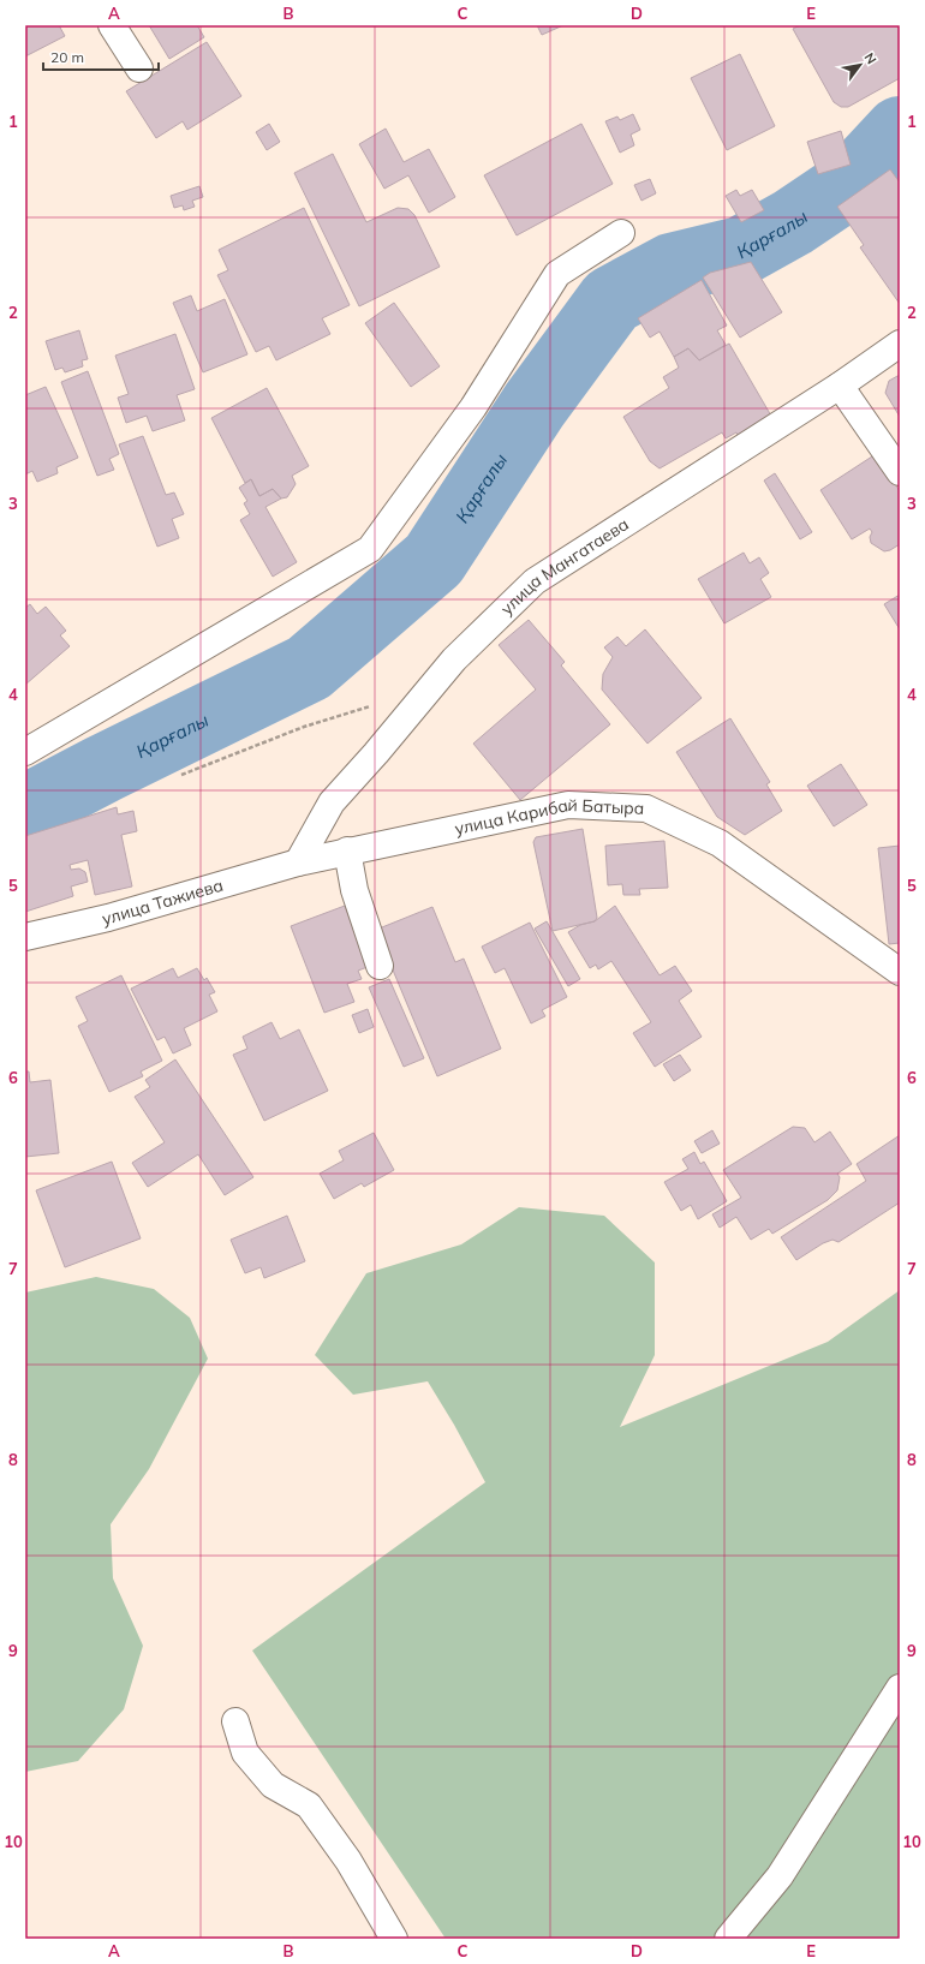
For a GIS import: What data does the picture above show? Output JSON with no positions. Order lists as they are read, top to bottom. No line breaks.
{"streets":{"street":["улица Мангатаева","улица Карибай Батыра","улица Тажиева"]},"crossings":[["улица Мангатаева","улица Карибай Батыра"],["улица Мангатаева","улица Тажиева"],["улица Карибай Батыра","улица Тажиева"]],"water":["Қарғалы"],"scale_bar":"20 m","north":"top right","grid":{"columns":["A","B","C","D","E"],"rows":["1","2","3","4","5","6","7","8","9","10"]}}
